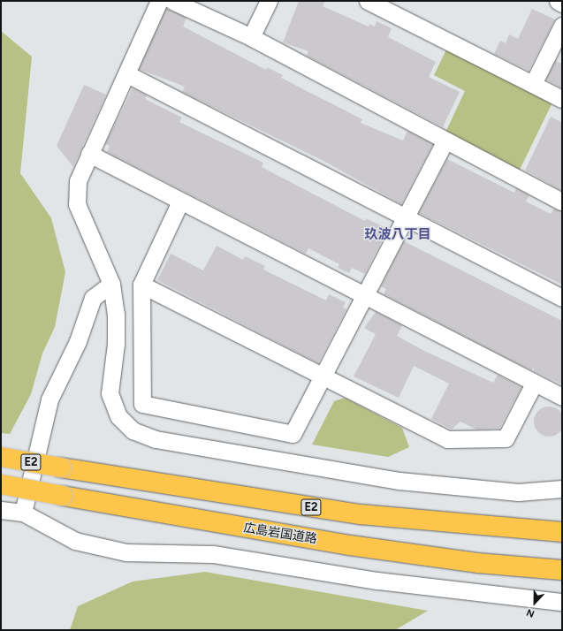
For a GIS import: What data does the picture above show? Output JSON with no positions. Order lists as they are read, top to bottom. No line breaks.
{"streets":{"highway":["E2","広島岩国道路"]},"districts":["玖波八丁目"],"north":"bottom"}
